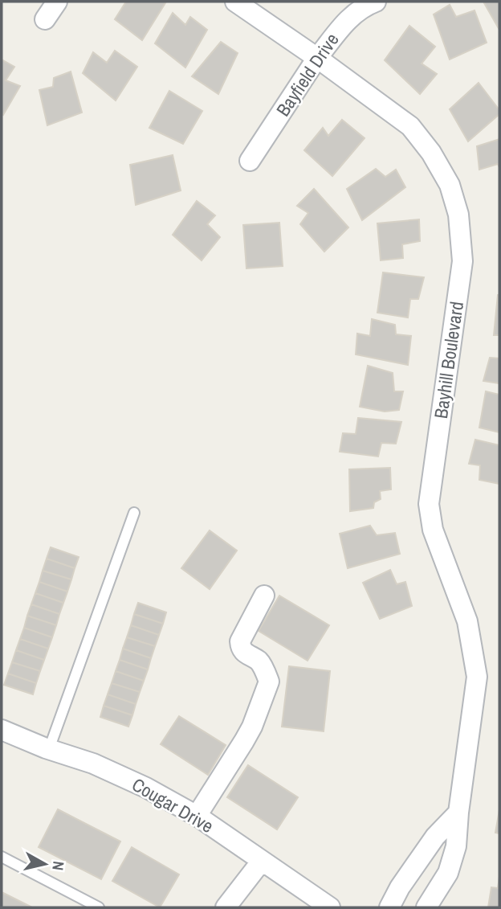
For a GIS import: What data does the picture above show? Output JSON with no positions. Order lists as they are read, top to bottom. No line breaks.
{"streets":{"street":["Bayfield Drive","Bayhill Boulevard","Cougar Drive"]},"crossings":[["Bayfield Drive","Bayhill Boulevard"]],"north":"right"}
